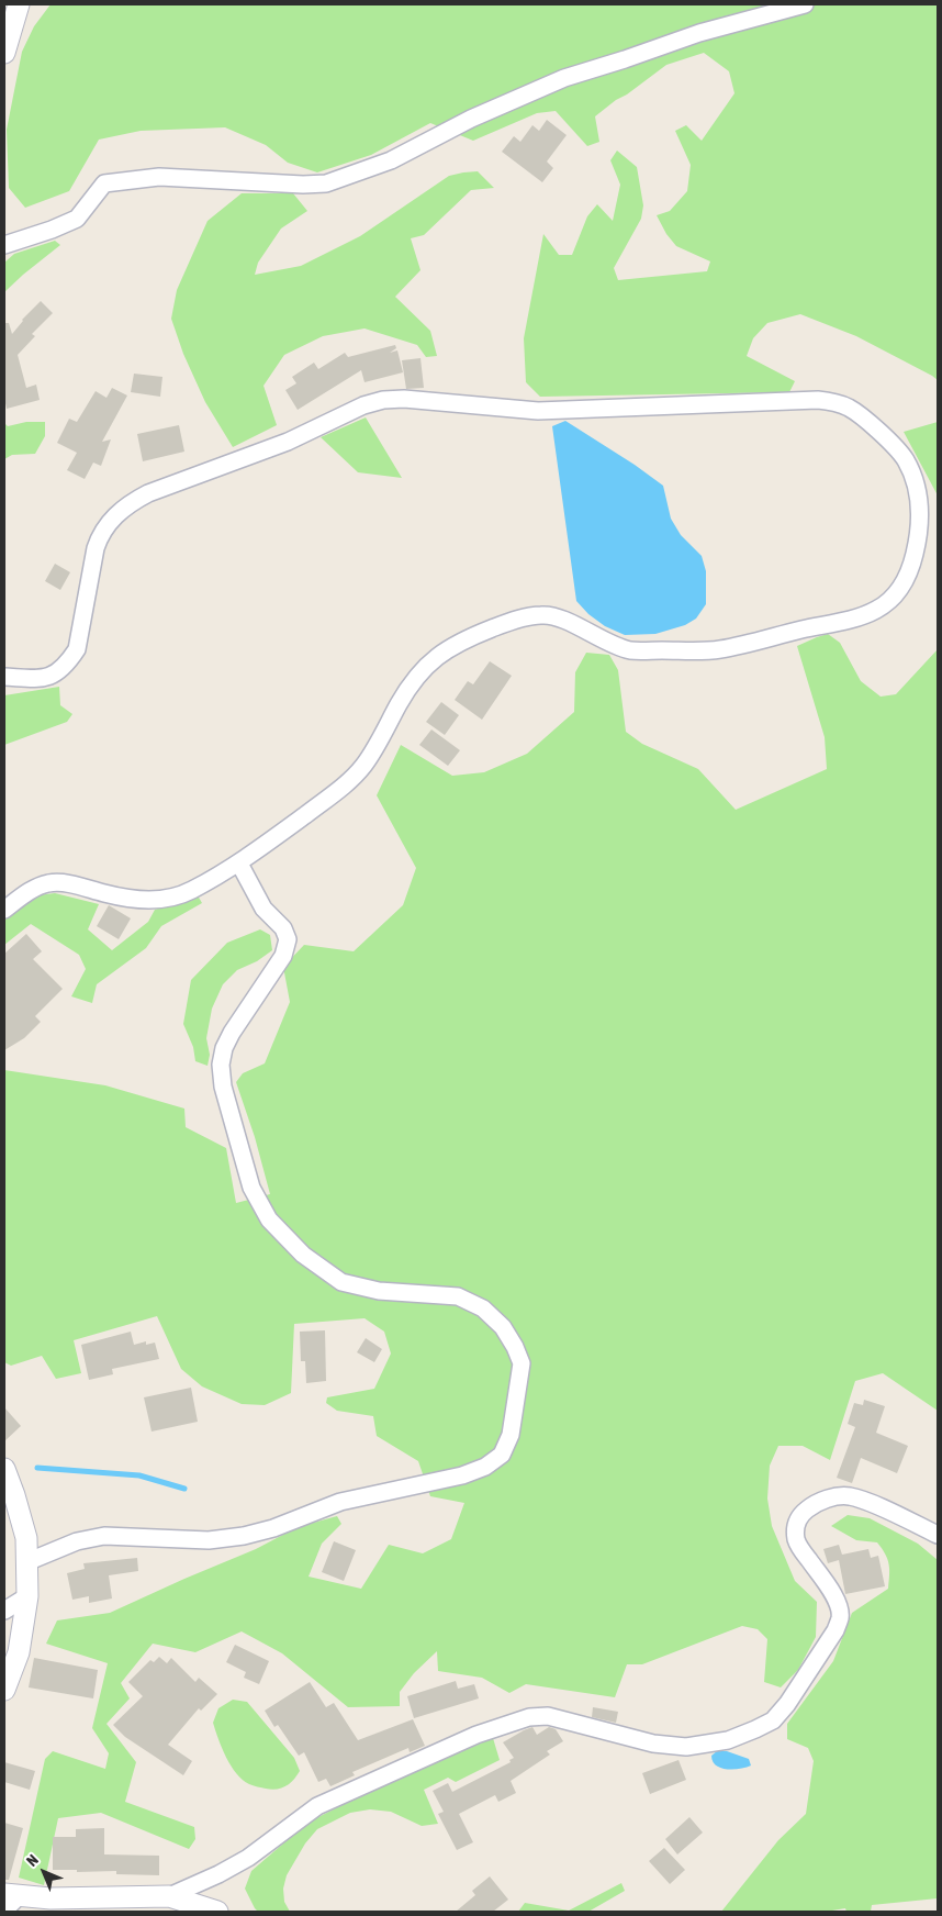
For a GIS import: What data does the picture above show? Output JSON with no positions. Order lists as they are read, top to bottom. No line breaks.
{"north":"top left"}
